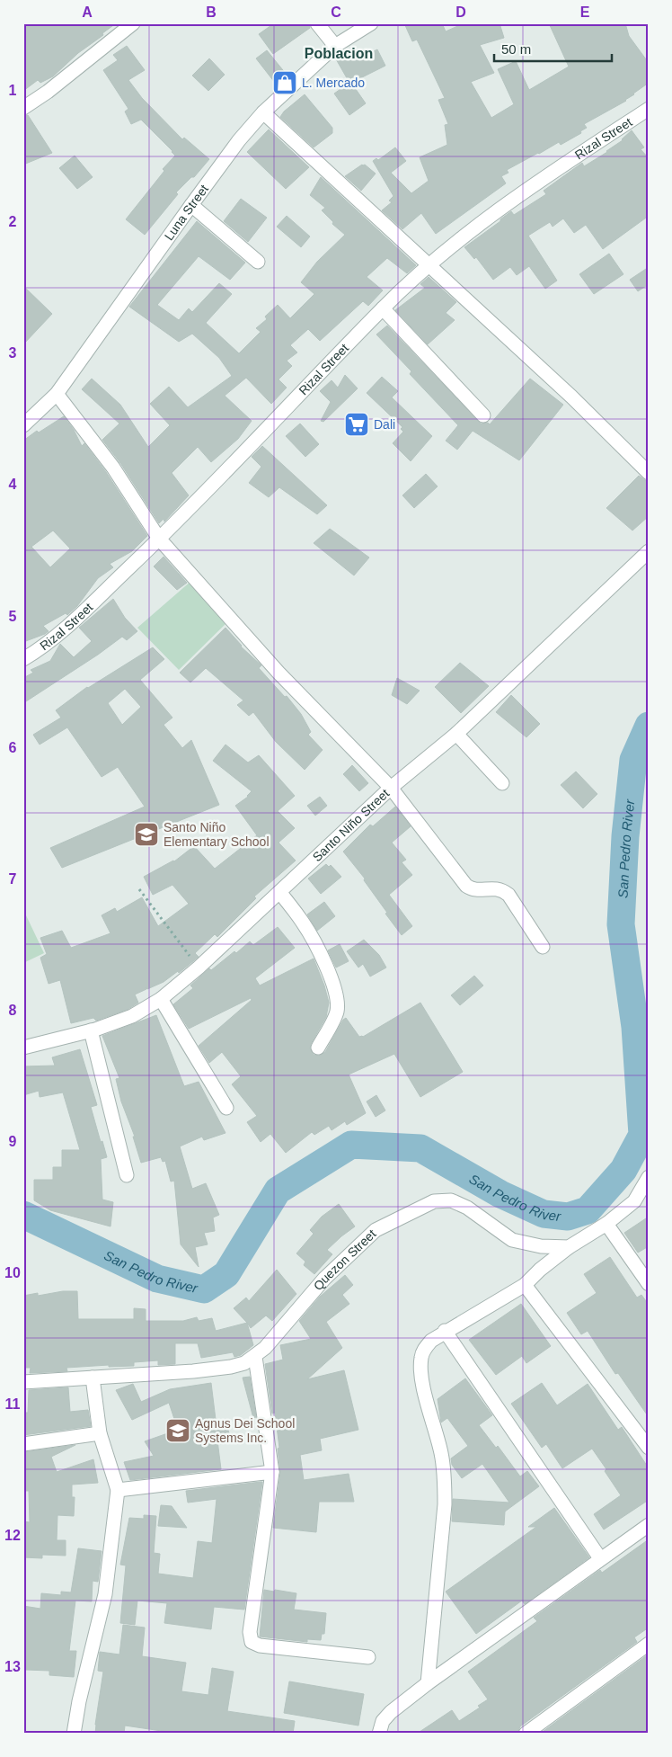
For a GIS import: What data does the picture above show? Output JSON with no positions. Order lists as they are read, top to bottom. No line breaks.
{"streets":{"street":["Rizal Street","Luna Street","Santo Niño Street","Quezon Street"]},"districts":["Poblacion"],"water":["San Pedro River"],"places":{"shop":["L. Mercado"],"supermarket":["Dali"],"school or university":["Santo Niño Elementary School","Agnus Dei School Systems Inc."]},"scale_bar":"50 m","grid":{"columns":["A","B","C","D","E"],"rows":["1","2","3","4","5","6","7","8","9","10","11","12","13"]}}
